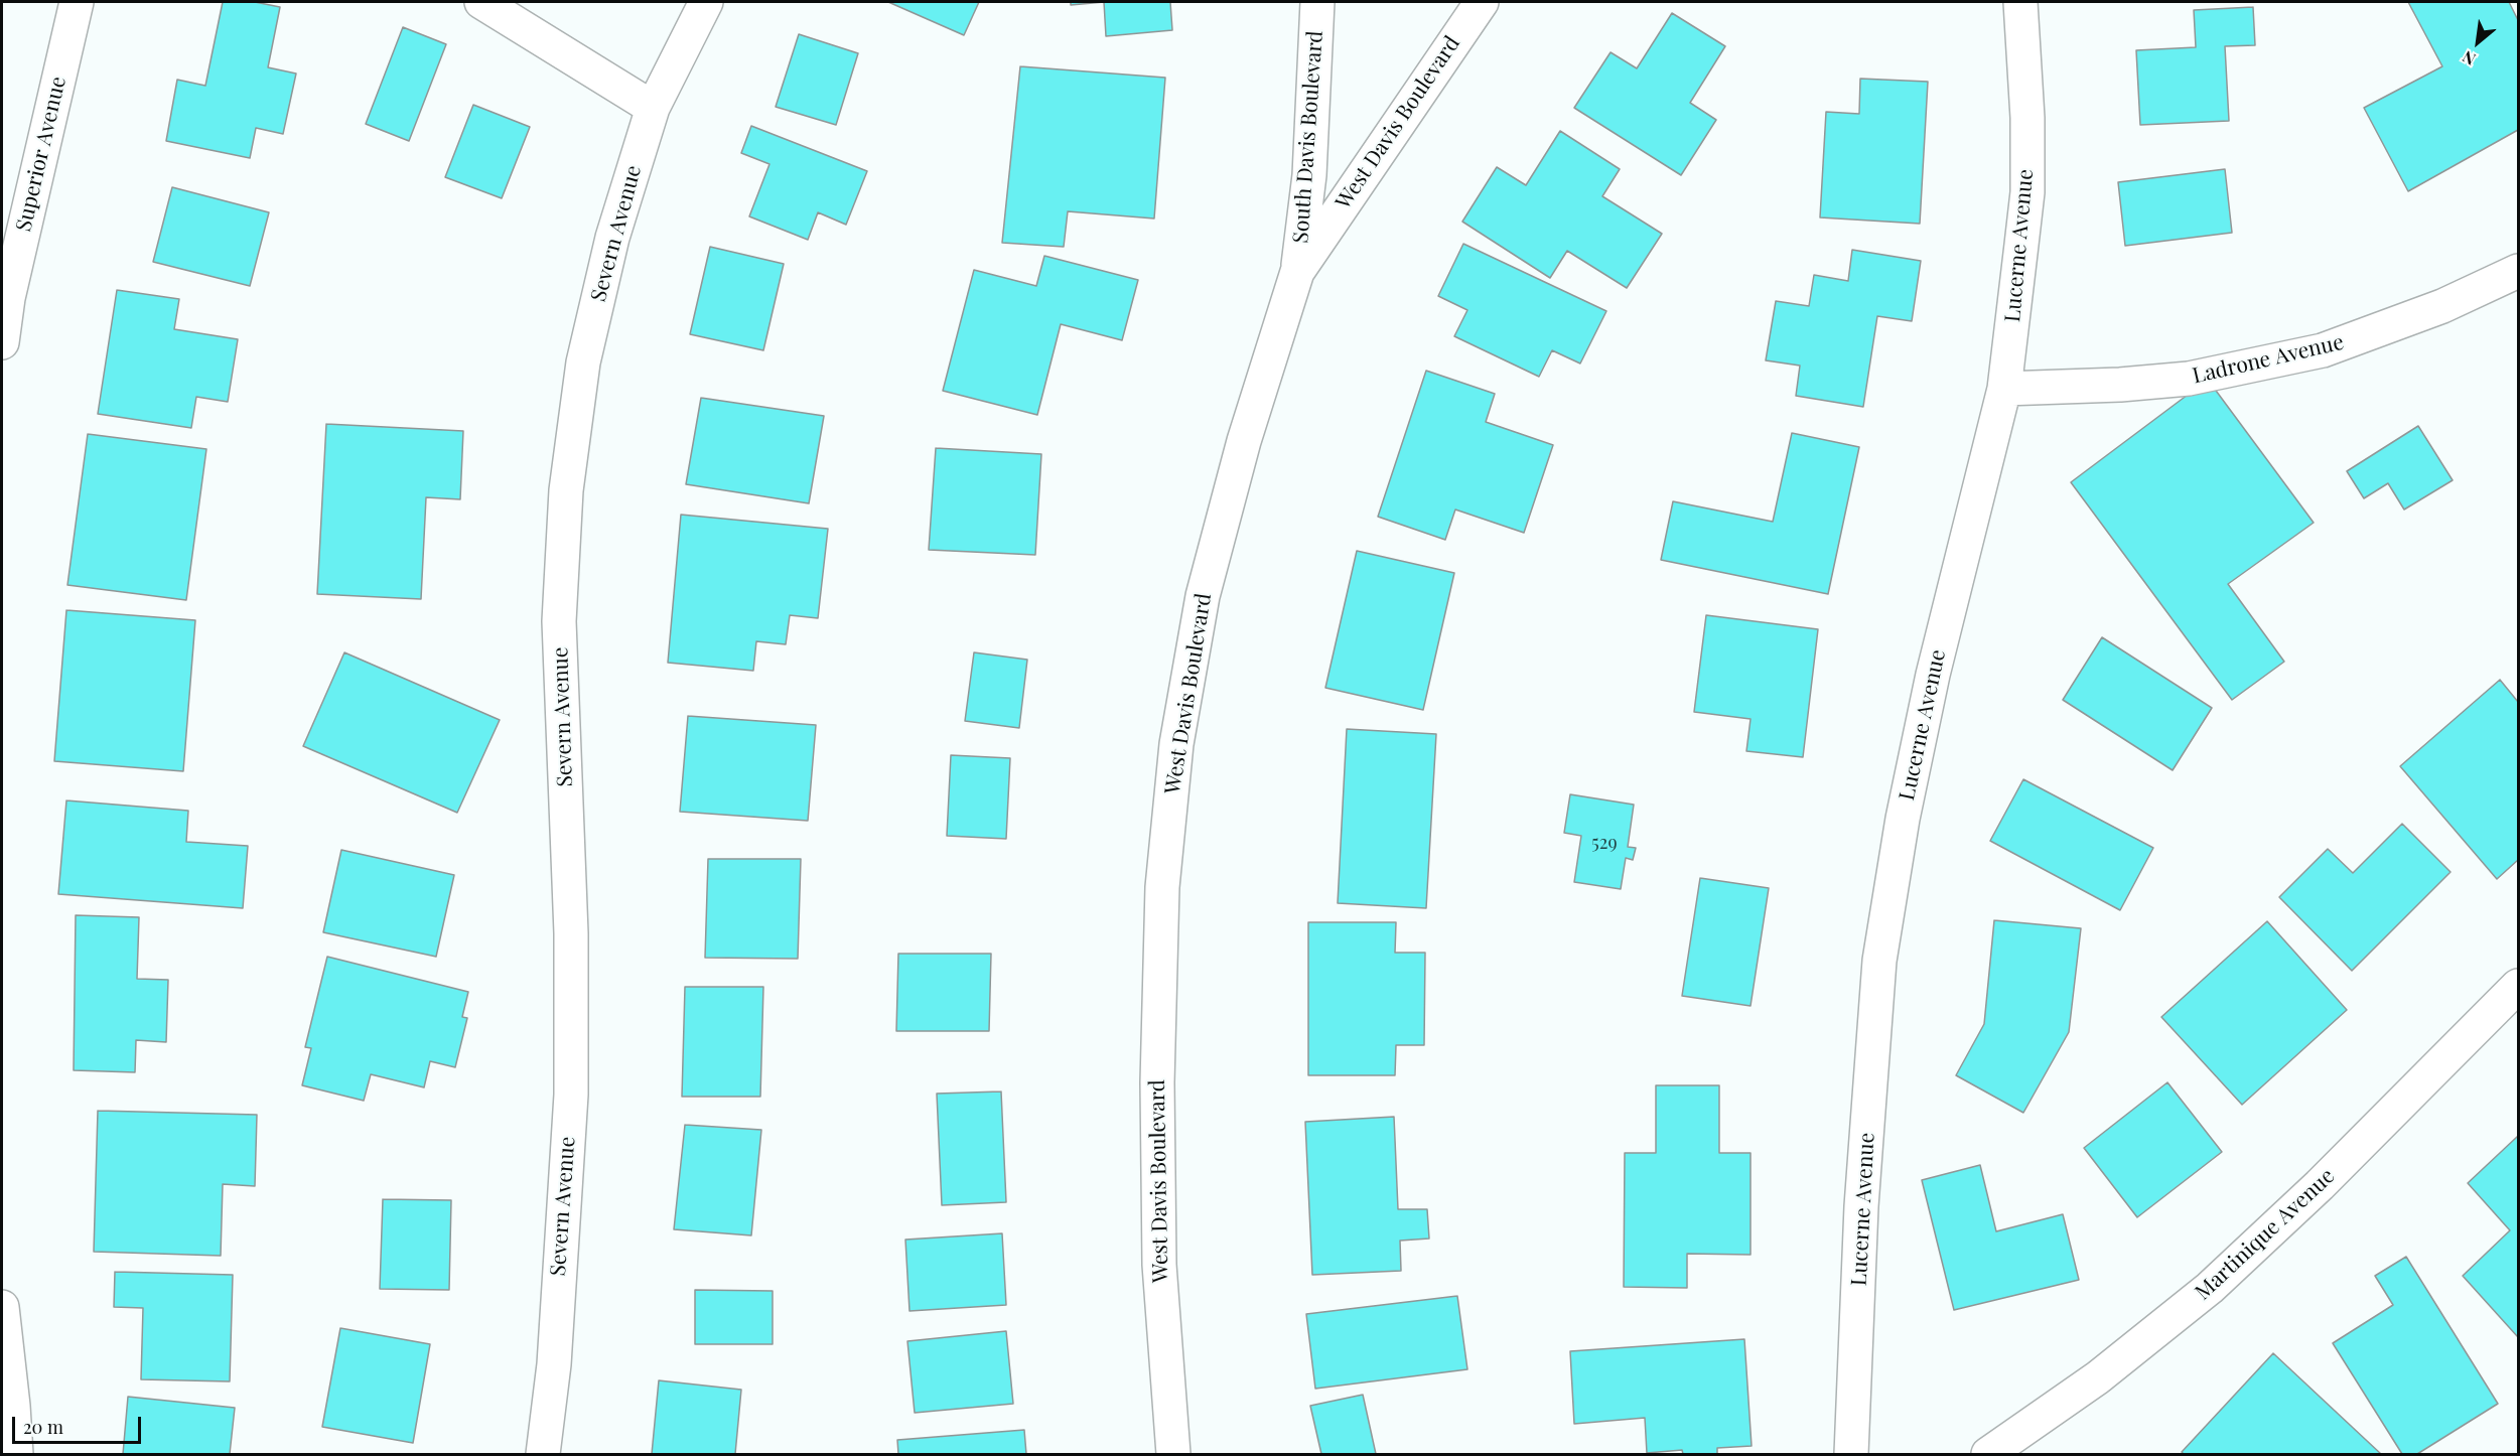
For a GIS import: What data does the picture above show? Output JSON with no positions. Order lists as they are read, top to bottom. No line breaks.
{"streets":{"street":["West Davis Boulevard","South Davis Boulevard","Superior Avenue","Severn Avenue","Lucerne Avenue","Ladrone Avenue","Martinique Avenue"]},"crossings":[["West Davis Boulevard","South Davis Boulevard"],["Lucerne Avenue","Ladrone Avenue"]],"house_numbers":["529"],"scale_bar":"20 m","north":"bottom left"}
